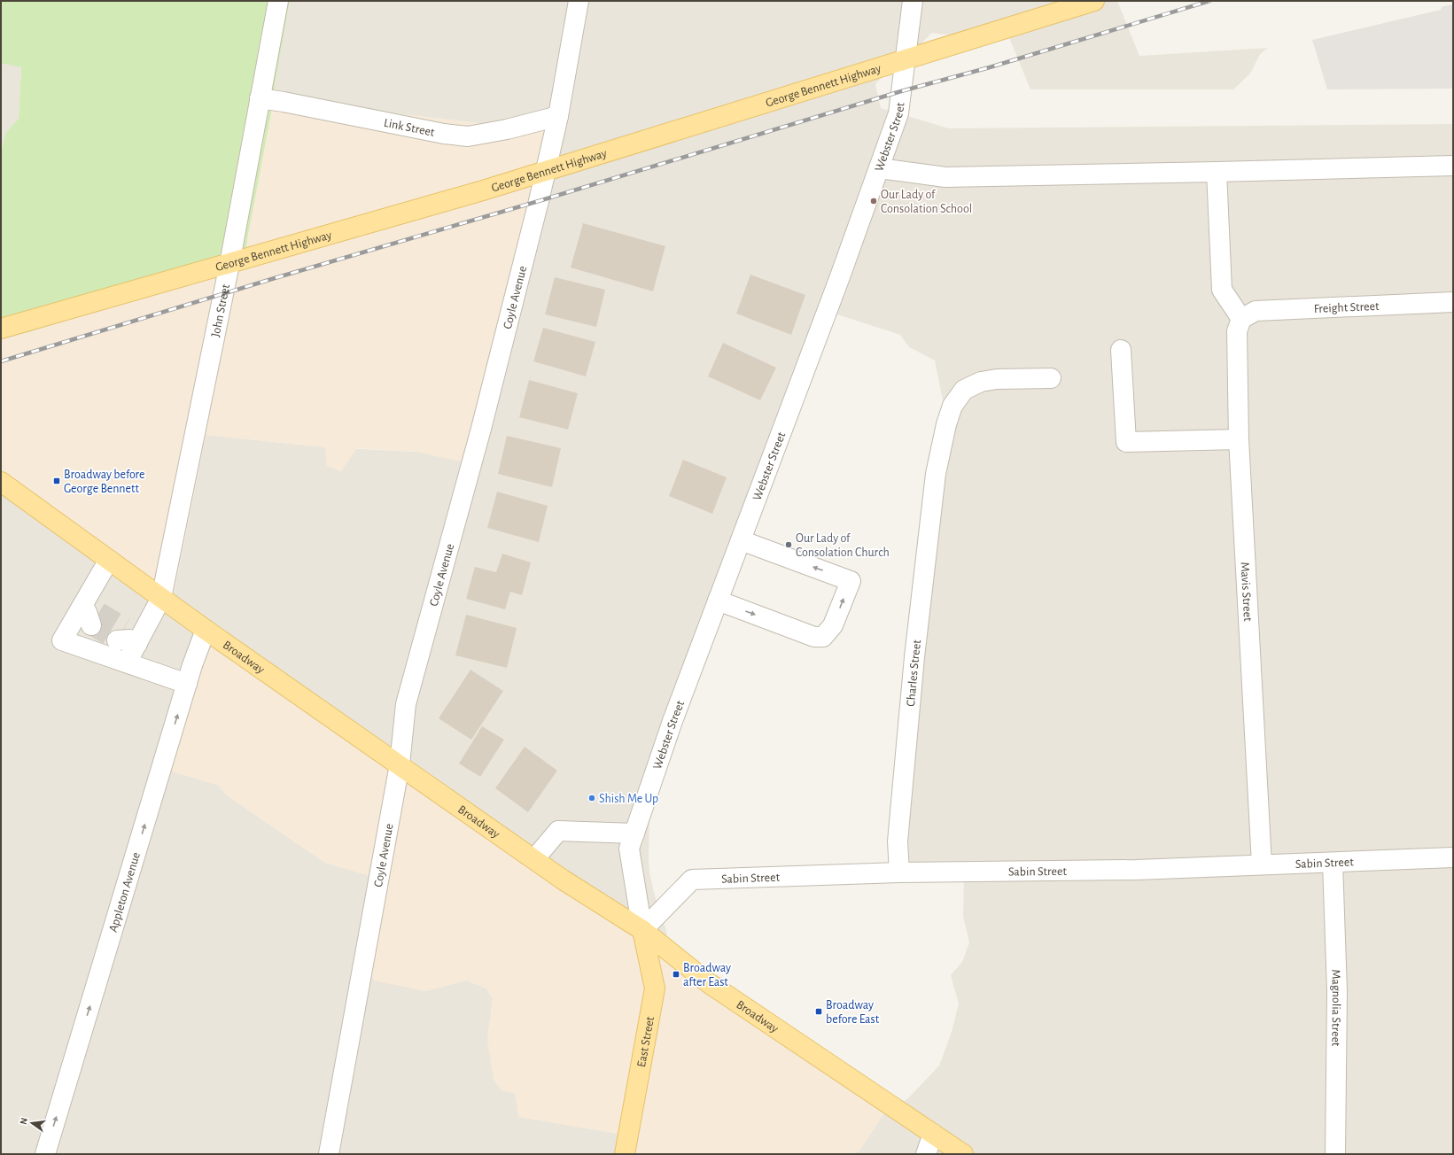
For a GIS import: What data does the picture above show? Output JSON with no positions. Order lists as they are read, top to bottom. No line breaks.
{"streets":{"main road":["George Bennett Highway","Broadway","East Street"],"street":["Link Street","Webster Street","Coyle Avenue","Freight Street","John Street","Mavis Street","Charles Street","Sabin Street","Appleton Avenue","Magnolia Street"]},"crossings":[["George Bennett Highway","Webster Street"],["George Bennett Highway","Coyle Avenue"],["George Bennett Highway","John Street"],["Link Street","Coyle Avenue"],["Link Street","John Street"],["Webster Street","Broadway"],["Webster Street","Sabin Street"],["Webster Street","East Street"],["Coyle Avenue","Broadway"],["Freight Street","Mavis Street"],["John Street","Broadway"],["Mavis Street","Sabin Street"],["Broadway","Sabin Street"],["Broadway","Appleton Avenue"],["Broadway","East Street"],["Charles Street","Sabin Street"],["Sabin Street","Magnolia Street"],["Sabin Street","East Street"]],"one_way":["Appleton Avenue"],"places":{"other":["Our Lady of Consolation School","Our Lady of Consolation Church","Shish Me Up"],"transit":["Broadway before George Bennett","Broadway after East","Broadway before East"]},"north":"left"}
